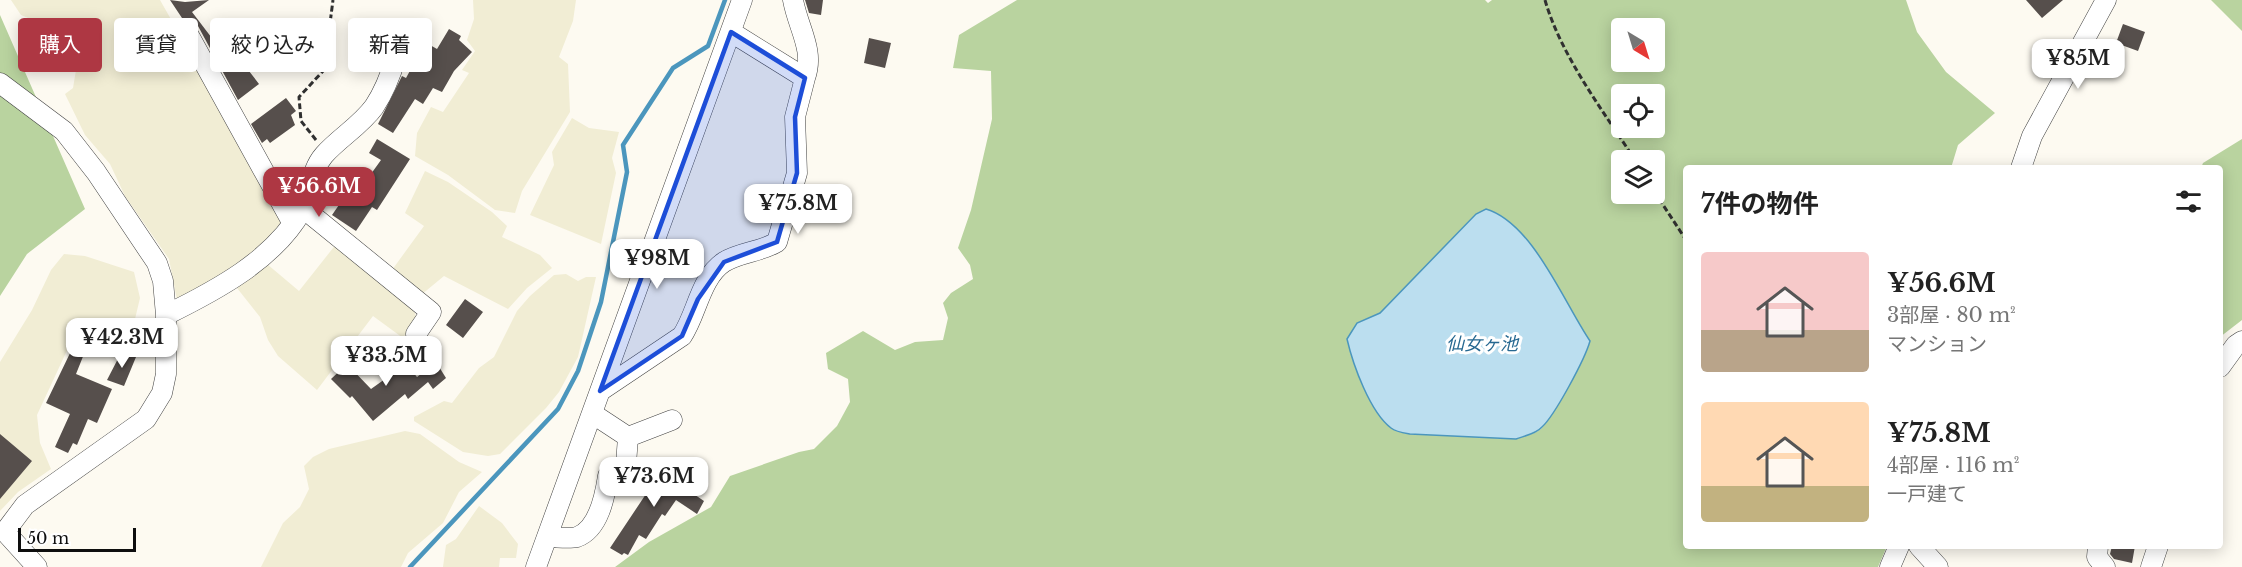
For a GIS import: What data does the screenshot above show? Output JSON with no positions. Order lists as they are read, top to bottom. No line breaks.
{"water":["仙女ヶ池"],"scale_bar":"50 m","north":"bottom right","page":{"chip":["購入","賃貸","絞り込み","新着"],"price":["¥85M","¥56.6M","¥75.8M","¥98M","¥42.3M","¥33.5M","¥73.6M"],"heading":"7件の物件","list":[{"name":"¥56.6M","note":"3部屋 · 80 m² · マンション"},{"name":"¥75.8M","note":"4部屋 · 116 m² · 一戸建て"}],"scale":"50 m"}}
